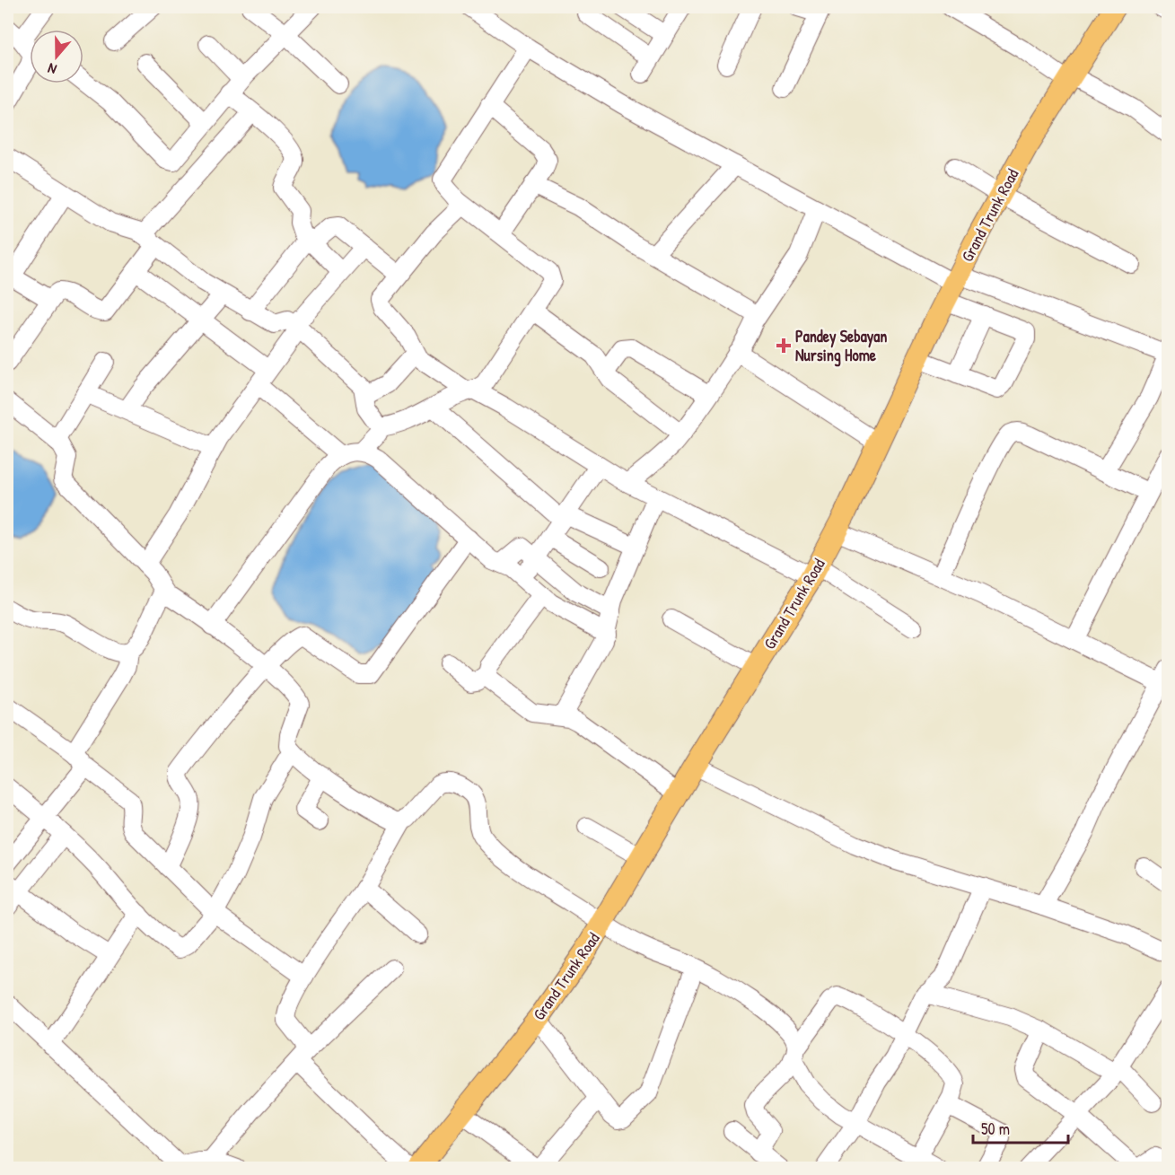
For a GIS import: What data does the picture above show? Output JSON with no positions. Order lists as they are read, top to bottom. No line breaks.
{"streets":{"main road":["Grand Trunk Road"]},"places":{"health":["Pandey Sebayan Nursing Home"]},"scale_bar":"50 m","north":"bottom"}
